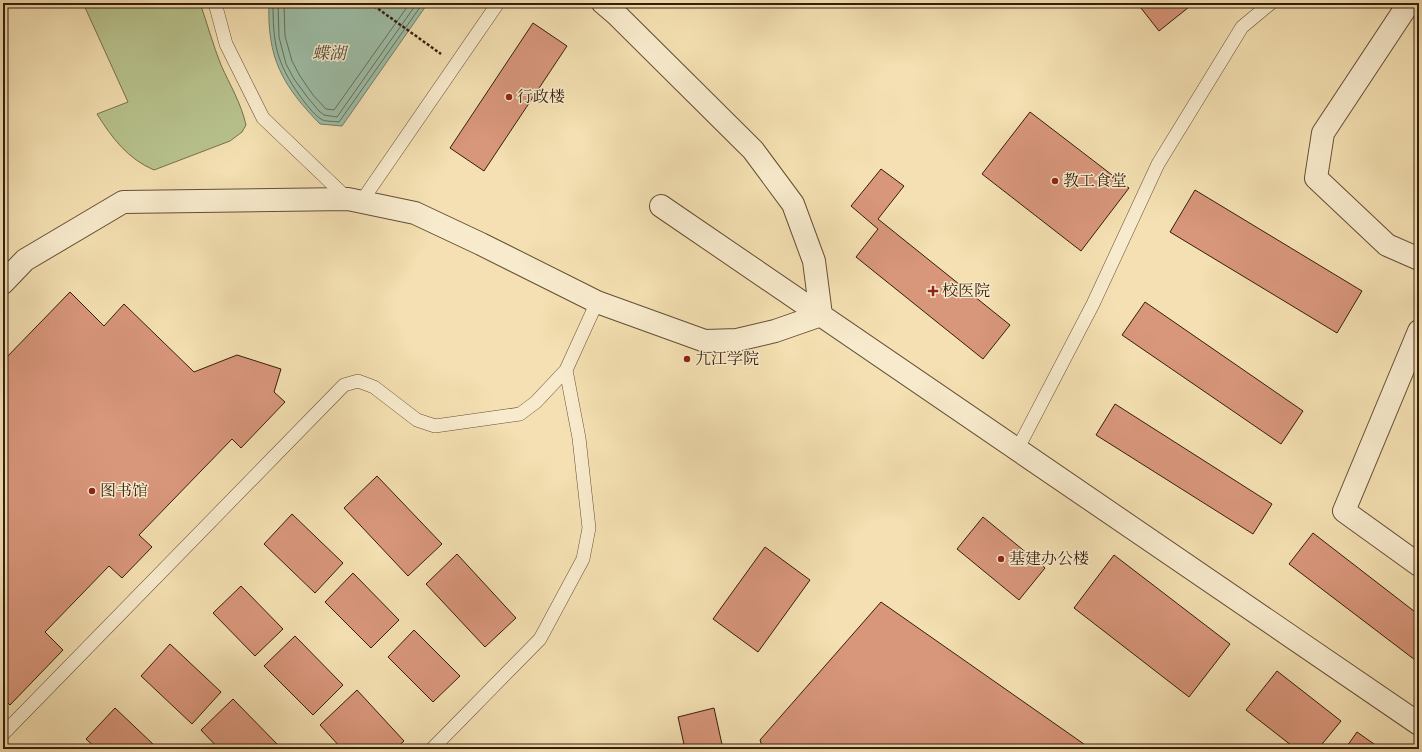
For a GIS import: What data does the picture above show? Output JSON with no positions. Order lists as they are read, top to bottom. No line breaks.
{"water":["蝶湖"],"places":{"other":["行政楼","教工食堂","九江学院","图书馆","基建办公楼"],"health":["校医院"]}}
